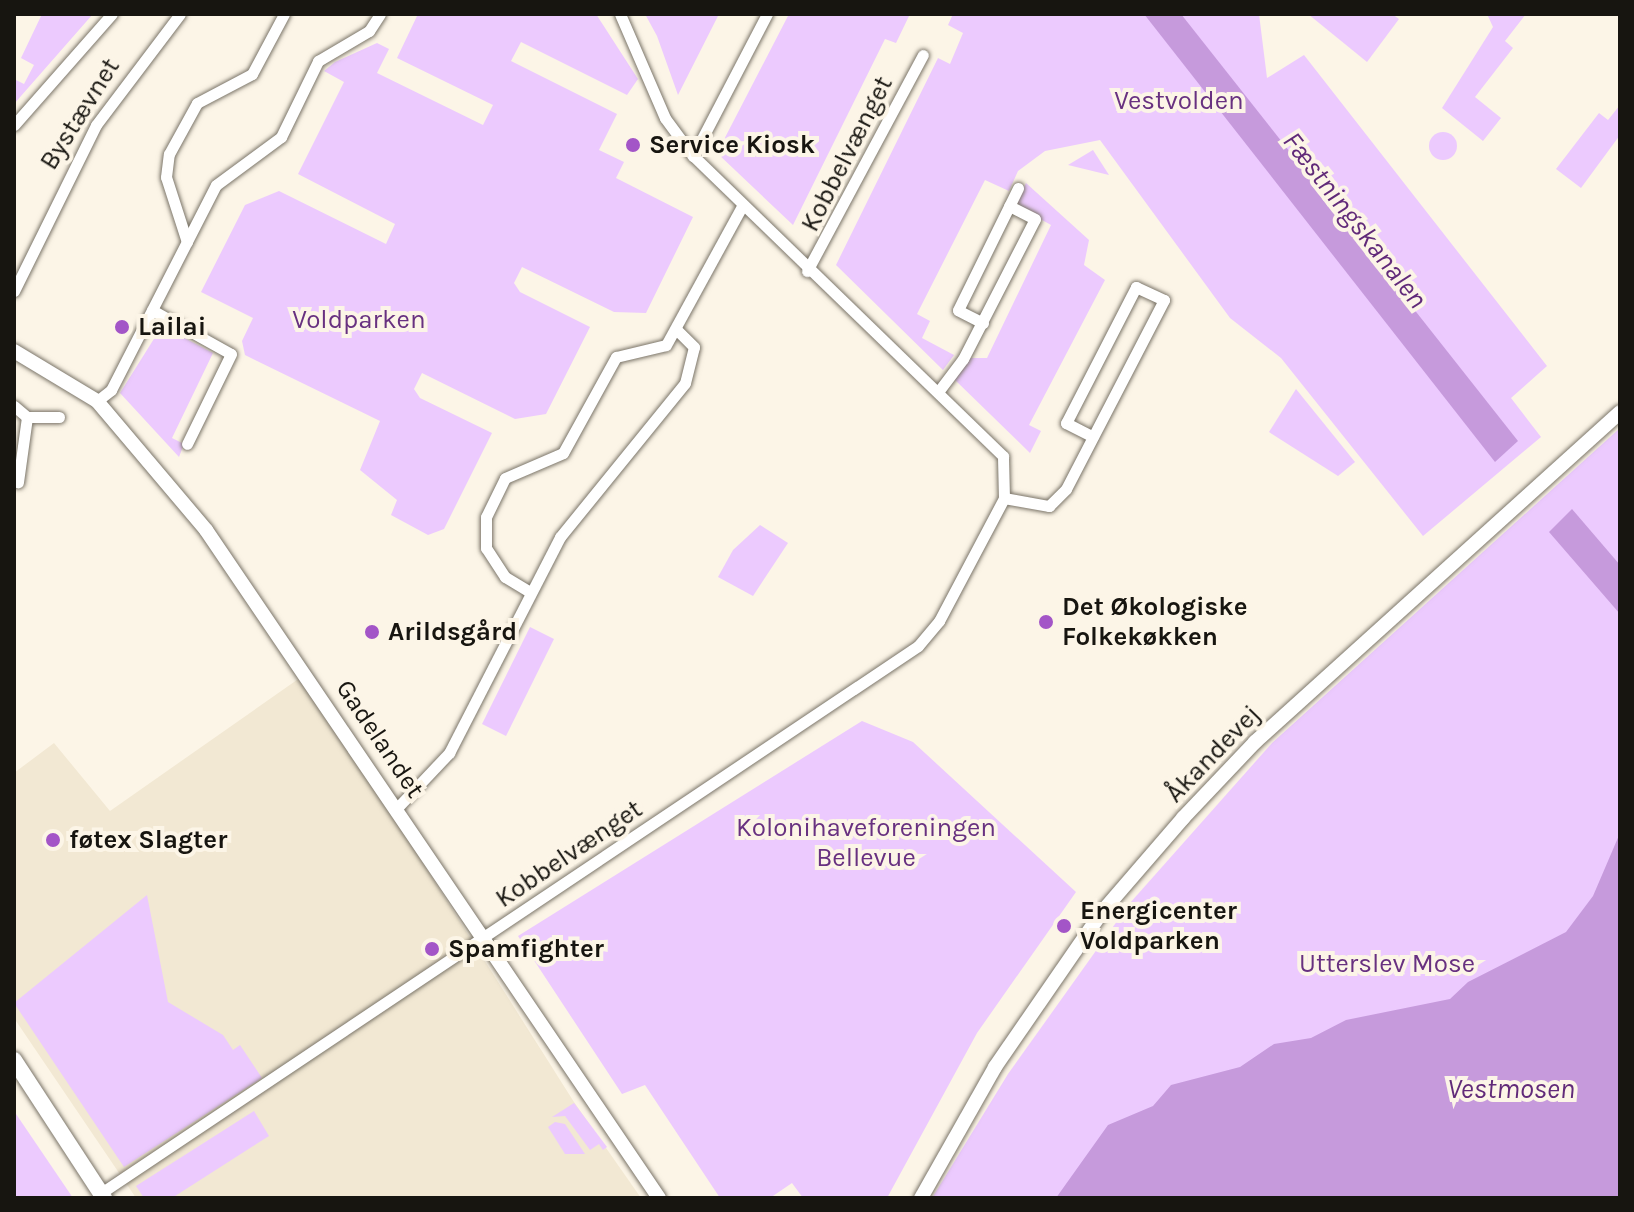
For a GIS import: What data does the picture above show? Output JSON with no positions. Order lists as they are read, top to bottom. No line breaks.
{"streets":{"street":["Bystævnet","Kobbelvænget","Gadelandet","Åkandevej"]},"crossings":[["Kobbelvænget","Gadelandet"]],"water":["Fæstningskanalen","Vestmosen"],"parks":["Vestvolden","Voldparken","Kolonihaveforeningen Bellevue","Utterslev Mose"],"places":["Service Kiosk","Lailai","Det Økologiske Folkekøkken","Arildsgård","føtex Slagter","Energicenter Voldparken","Spamfighter"]}
